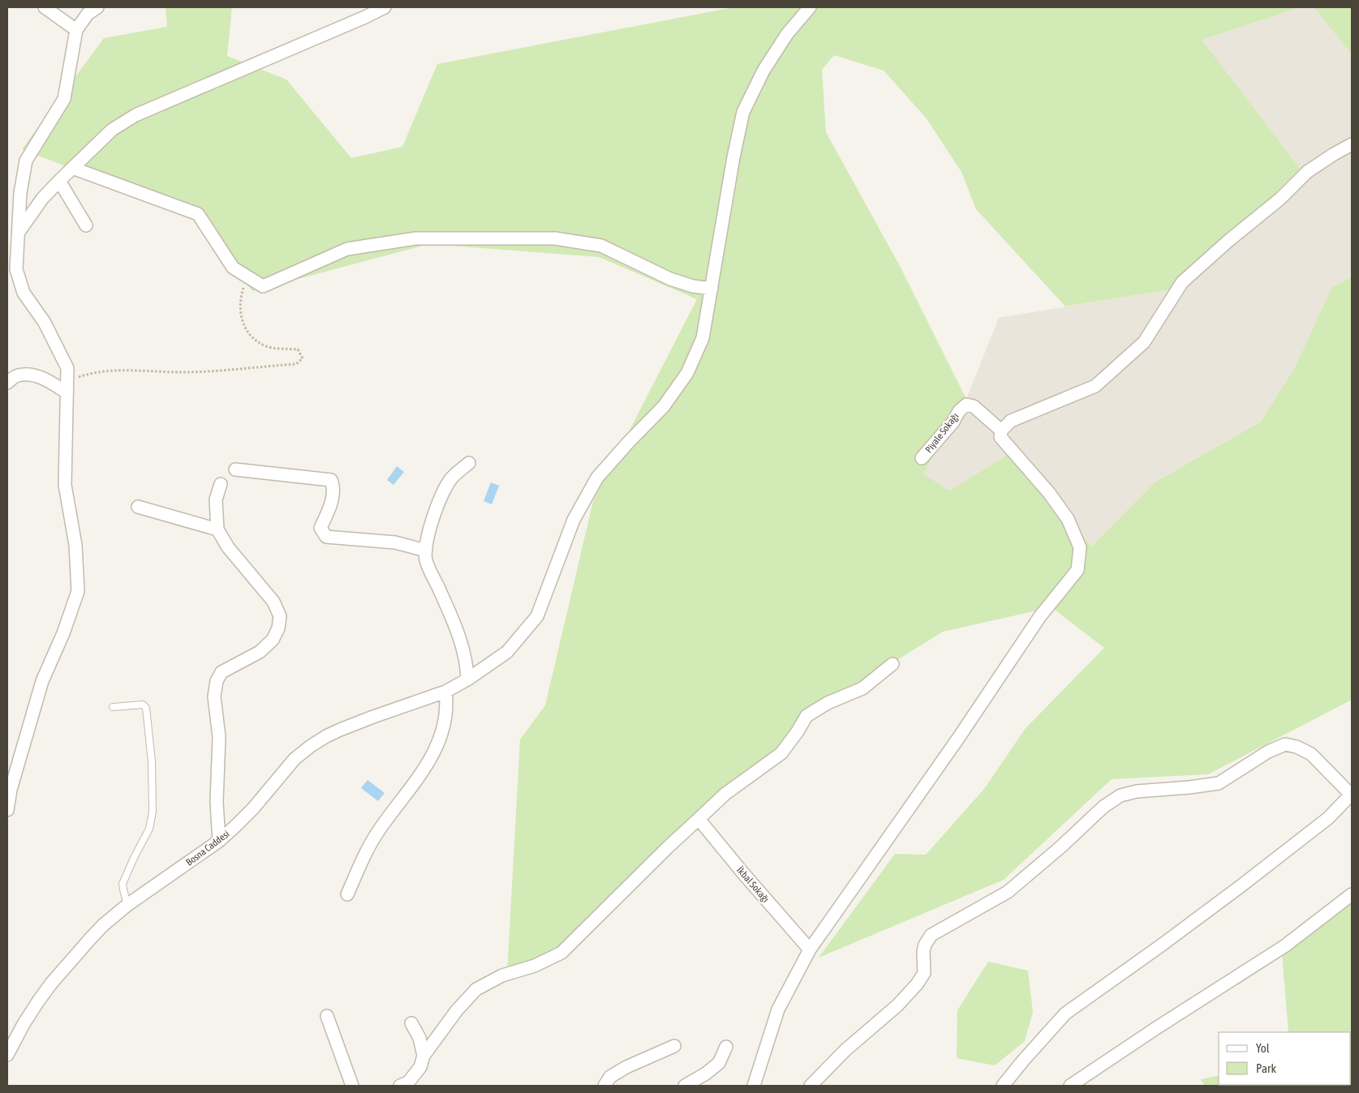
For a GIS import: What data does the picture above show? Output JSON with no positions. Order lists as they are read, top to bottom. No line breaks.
{"streets":{"street":["Piyale Sokağı","Bosna Caddesi","İkbal Sokağı"]},"legend":["Yol","Park"]}
